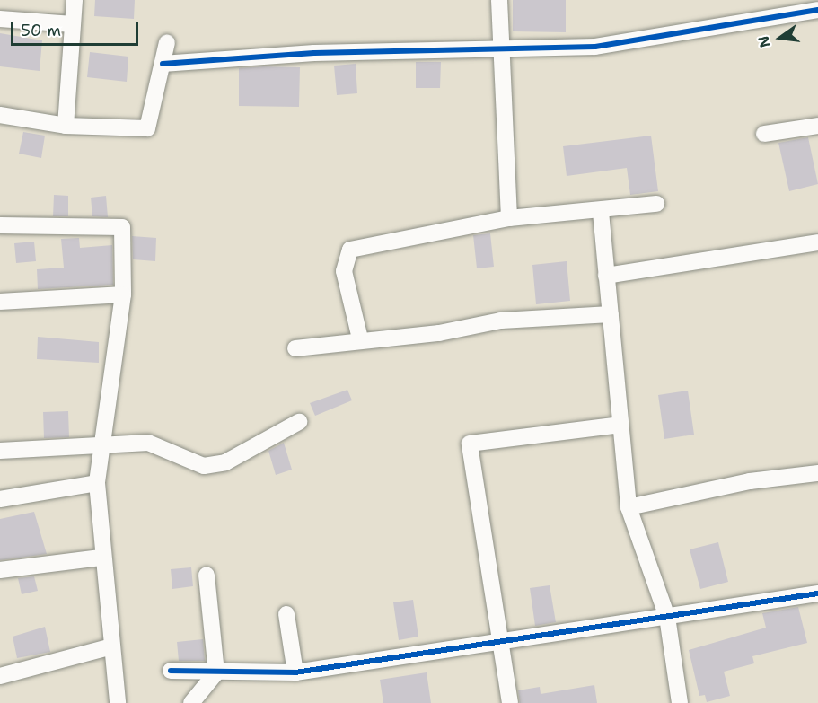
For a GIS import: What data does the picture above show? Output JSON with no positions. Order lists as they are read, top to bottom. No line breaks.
{"scale_bar":"50 m","north":"left"}
